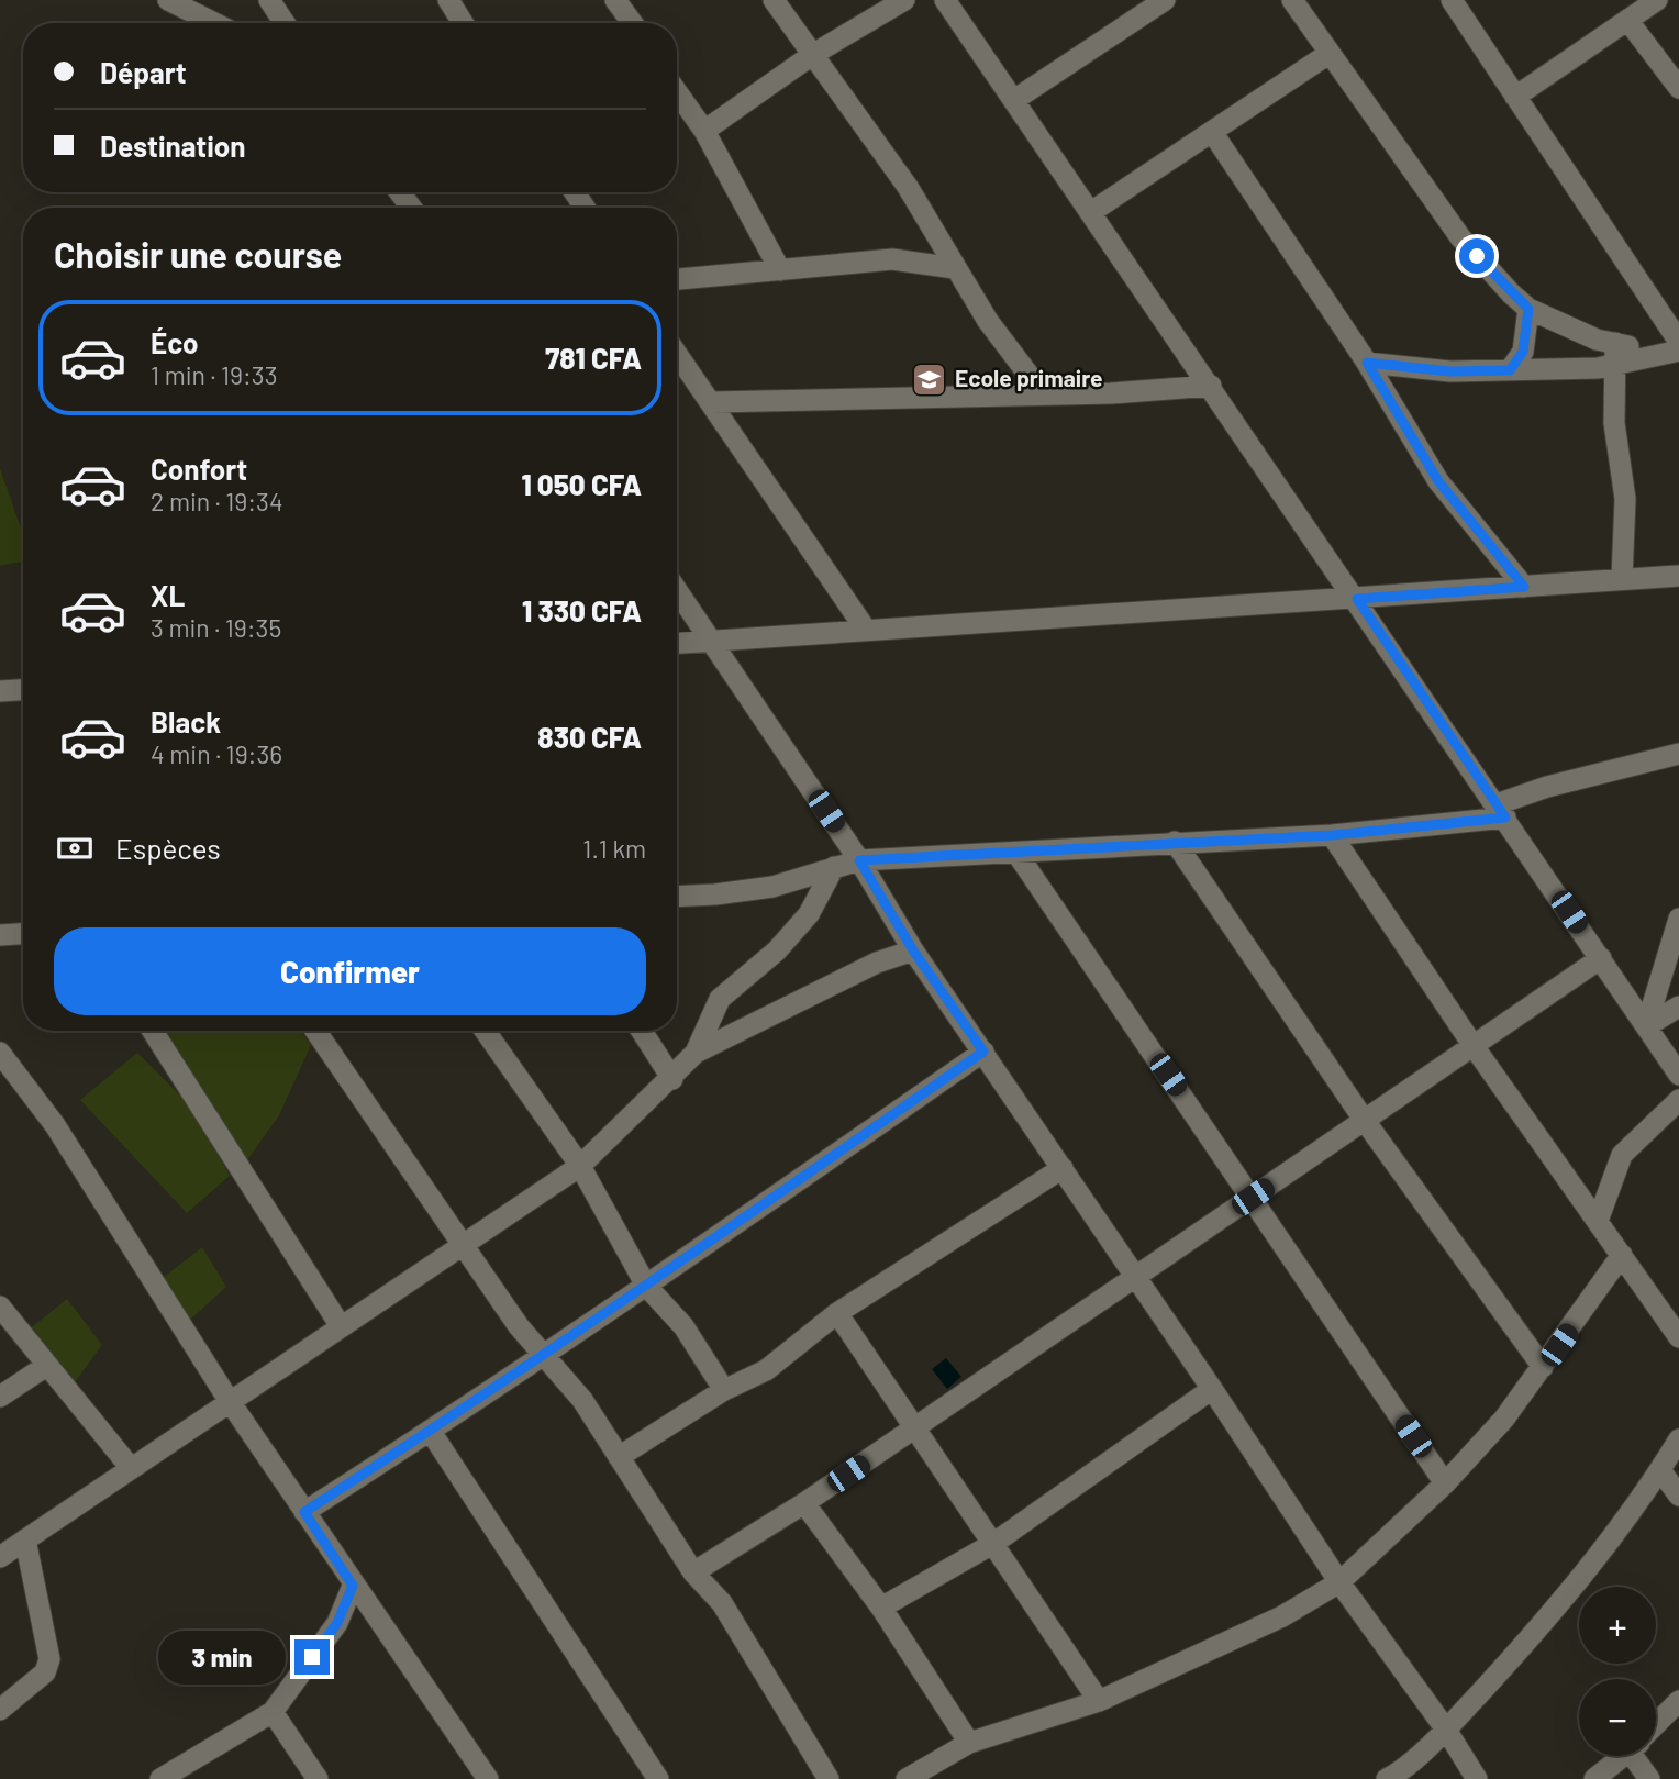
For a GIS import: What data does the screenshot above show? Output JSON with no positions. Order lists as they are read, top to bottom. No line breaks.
{"places":{"school or university":["Ecole primaire"]},"page":{"banner":["Départ","Destination"],"heading":"Choisir une course","list":[{"name":"Éco","note":"1 min · 19:33","value":"781 CFA"},{"name":"Confort","note":"2 min · 19:34","value":"1 050 CFA"},{"name":"XL","note":"3 min · 19:35","value":"1 330 CFA"},{"name":"Black","note":"4 min · 19:36","value":"830 CFA"}],"pay":["Espèces","1.1 km"],"buttons":"Confirmer","map_buttons":["+","−"],"bubble":"3 min"}}
